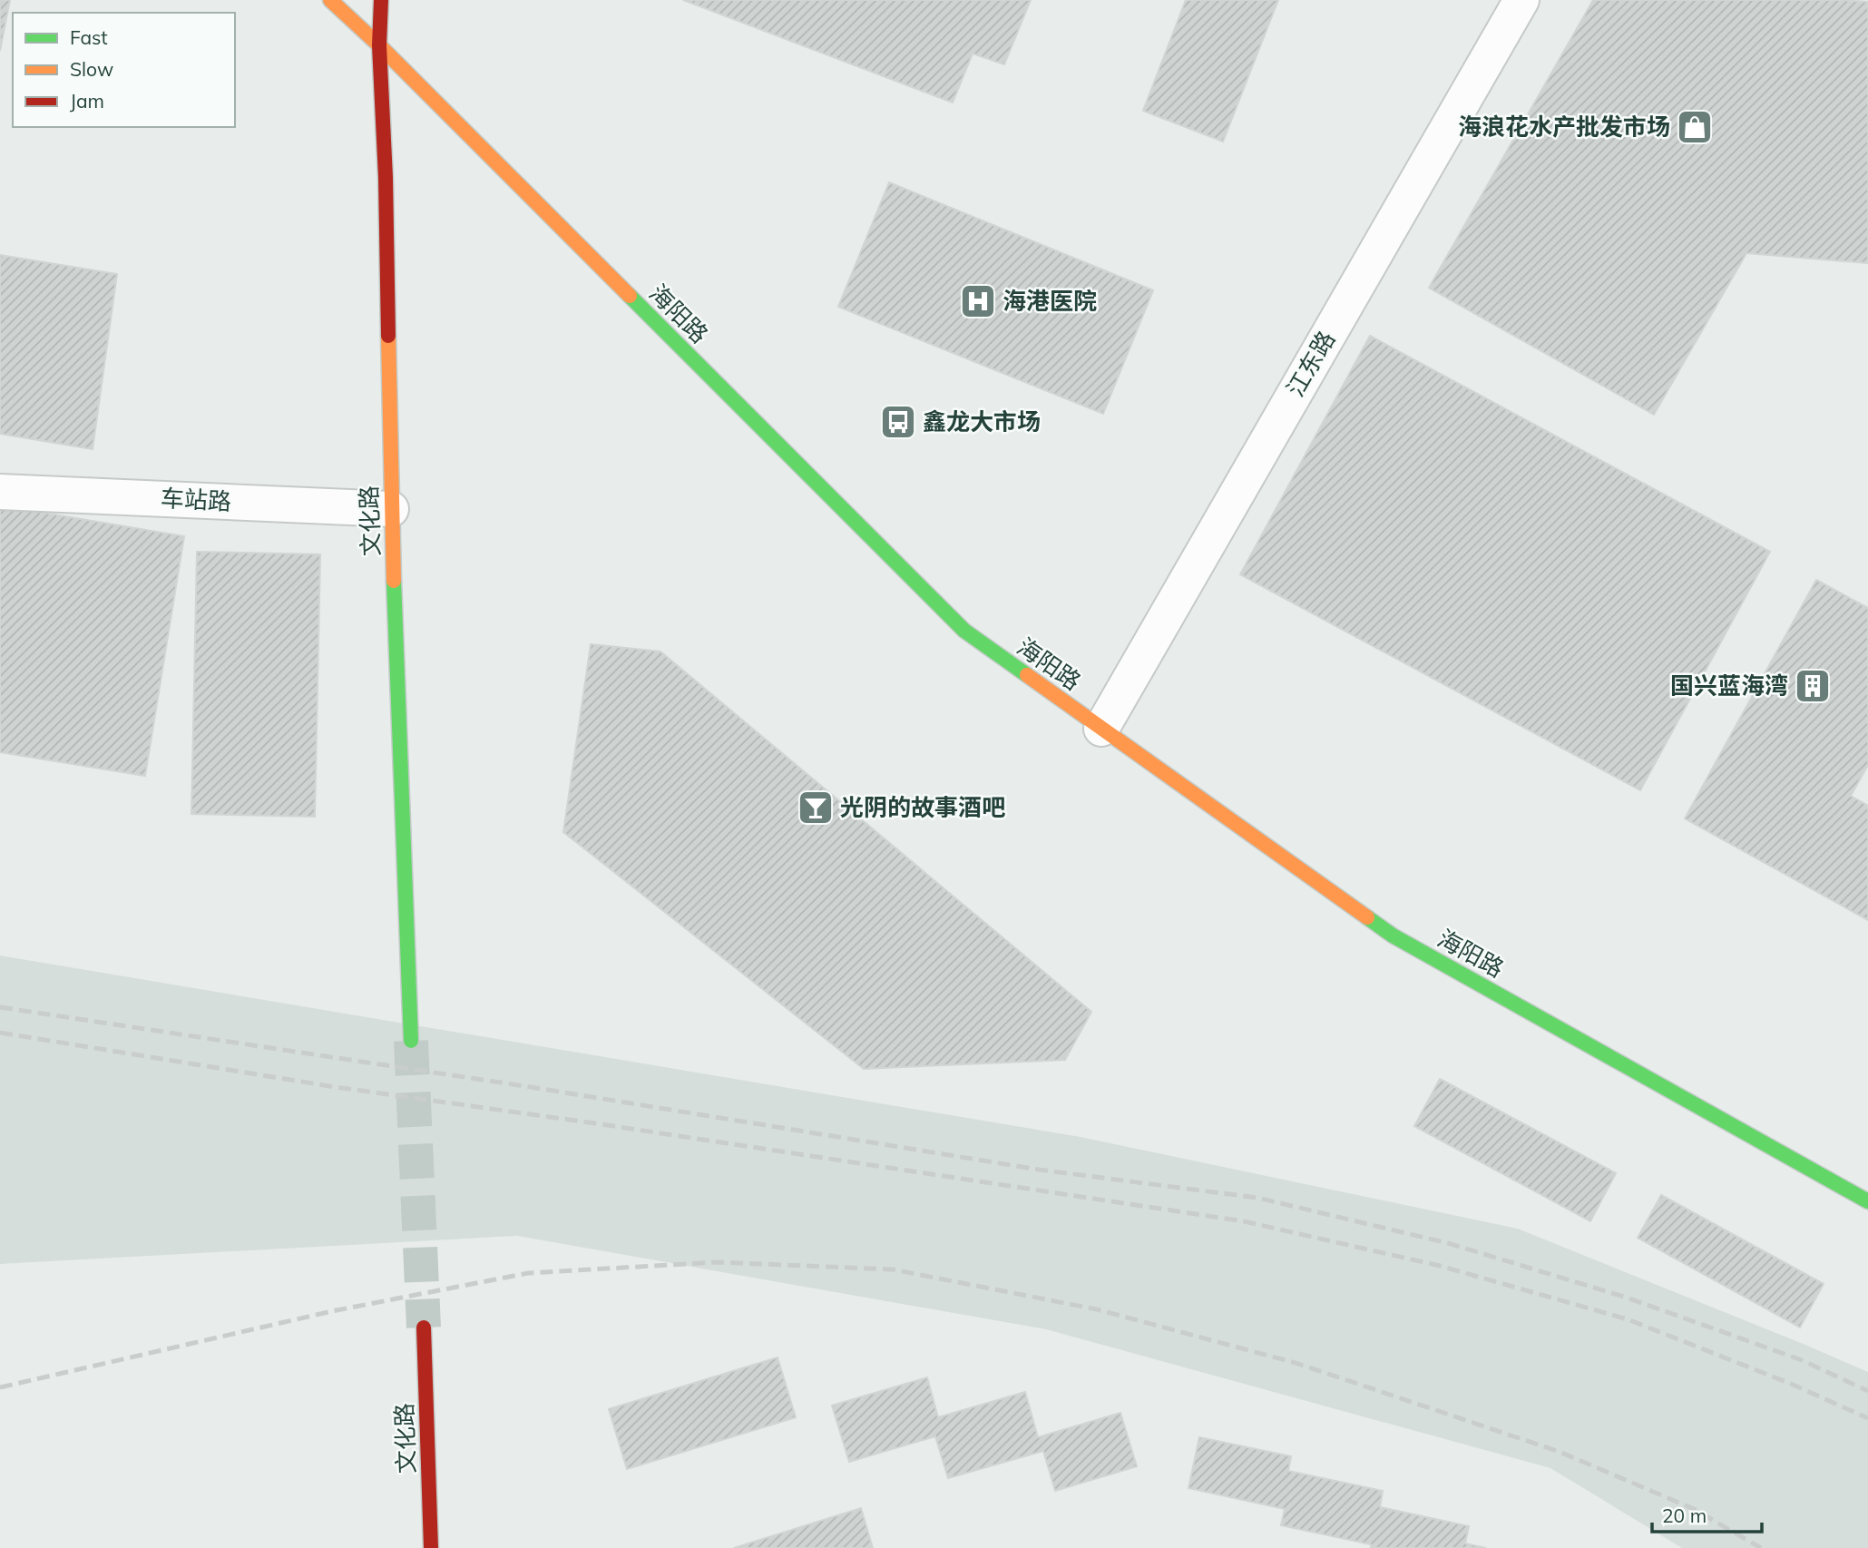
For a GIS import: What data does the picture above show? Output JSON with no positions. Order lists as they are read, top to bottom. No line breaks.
{"streets":{"main road":["海阳路","文化路"],"street":["江东路","车站路"]},"crossings":[["海阳路","江东路"],["海阳路","文化路"],["车站路","文化路"]],"places":{"shop":["海浪花水产批发市场"],"hospital":["海港医院"],"bus stop":["鑫龙大市场"],"building":["国兴蓝海湾"],"bar":["光阴的故事酒吧"]},"legend":["Fast","Slow","Jam"],"scale_bar":"20 m"}
